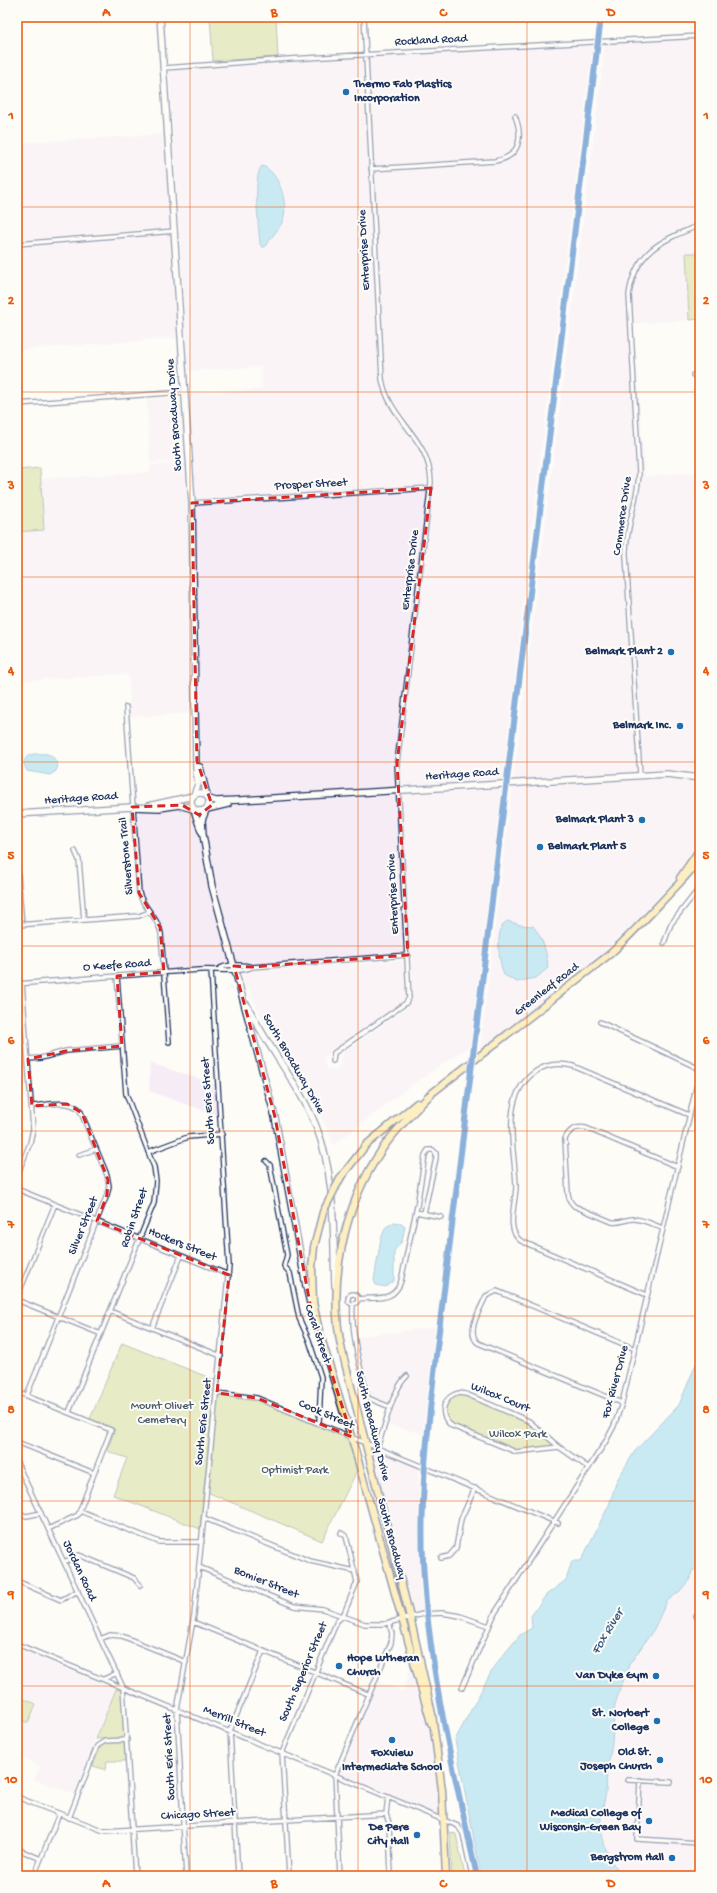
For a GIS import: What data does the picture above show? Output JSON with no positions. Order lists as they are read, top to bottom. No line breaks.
{"streets":{"main road":["South Broadway Drive","Heritage Road","Greenleaf Road","South Broadway"],"street":["Rockland Road","Enterprise Drive","Prosper Street","Commerce Drive","Silverstone Trail","O Keefe Road","South Erie Street","Robin Street","Silver Street","Hockers Street","Coral Street","Fox River Drive","Wilcox Court","Cook Street","Jordan Road","Bomier Street","South Superior Street","Merrill Street","Chicago Street"]},"crossings":[["Rockland Road","Enterprise Drive"],["Rockland Road","South Broadway Drive"],["Enterprise Drive","Prosper Street"],["Enterprise Drive","Heritage Road"],["Enterprise Drive","O Keefe Road"],["South Broadway Drive","Prosper Street"],["South Broadway Drive","Heritage Road"],["South Broadway Drive","O Keefe Road"],["South Broadway Drive","Cook Street"],["South Broadway Drive","South Broadway"],["South Broadway Drive","Bomier Street"],["South Broadway Drive","Merrill Street"],["Commerce Drive","Heritage Road"],["Heritage Road","Silverstone Trail"],["Silverstone Trail","O Keefe Road"],["O Keefe Road","South Erie Street"],["O Keefe Road","Robin Street"],["Greenleaf Road","South Broadway"],["South Erie Street","Hockers Street"],["South Erie Street","Cook Street"],["South Erie Street","Bomier Street"],["South Erie Street","Merrill Street"],["South Erie Street","Chicago Street"],["Robin Street","Hockers Street"],["Silver Street","Hockers Street"],["Coral Street","Cook Street"],["Fox River Drive","Wilcox Court"],["Fox River Drive","Cook Street"],["Fox River Drive","Bomier Street"],["Cook Street","South Broadway"],["South Broadway","Bomier Street"],["Jordan Road","Merrill Street"],["Jordan Road","Chicago Street"],["Bomier Street","South Superior Street"],["South Superior Street","Merrill Street"],["South Superior Street","Chicago Street"]],"water":["Fox River"],"parks":["Mount Olivet Cemetery","Wilcox Park","Optimist Park"],"places":["Thermo Fab Plastics Incorporation","Belmark Plant 2","Belmark Inc.","Belmark Plant 3","Belmark Plant 5","Hope Lutheran Church","Van Dyke Gym","St. Norbert College","Foxview Intermediate School","Old St. Joseph Church","Medical College of Wisconsin-Green Bay","De Pere City Hall","Bergstrom Hall"],"grid":{"columns":["A","B","C","D"],"rows":["1","2","3","4","5","6","7","8","9","10"]}}
